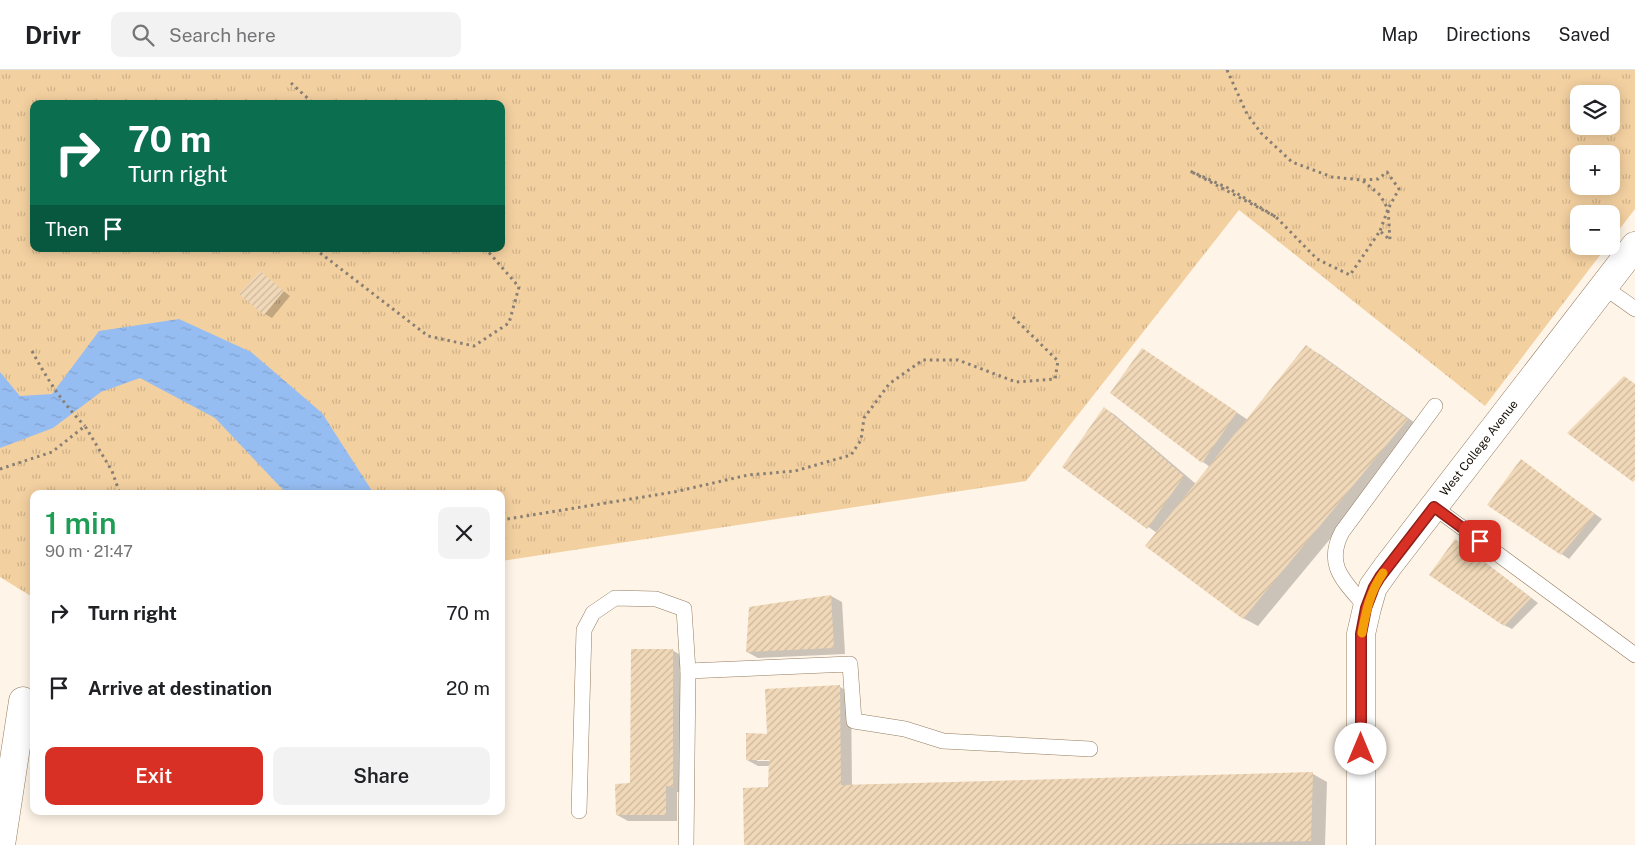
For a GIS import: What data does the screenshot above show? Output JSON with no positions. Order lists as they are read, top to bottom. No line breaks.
{"streets":{"street":["West College Avenue"]},"page":{"header":"Drivr","search":"Search here","nav":["Map","Directions","Saved"],"map_buttons":["+","−"],"turn":["70 m","Turn right"],"then":"Then","heading":["1 min","90 m · 21:47"],"list":[{"name":"Turn right","value":"70 m"},{"name":"Arrive at destination","value":"20 m"}],"buttons":["Exit","Share"]}}
